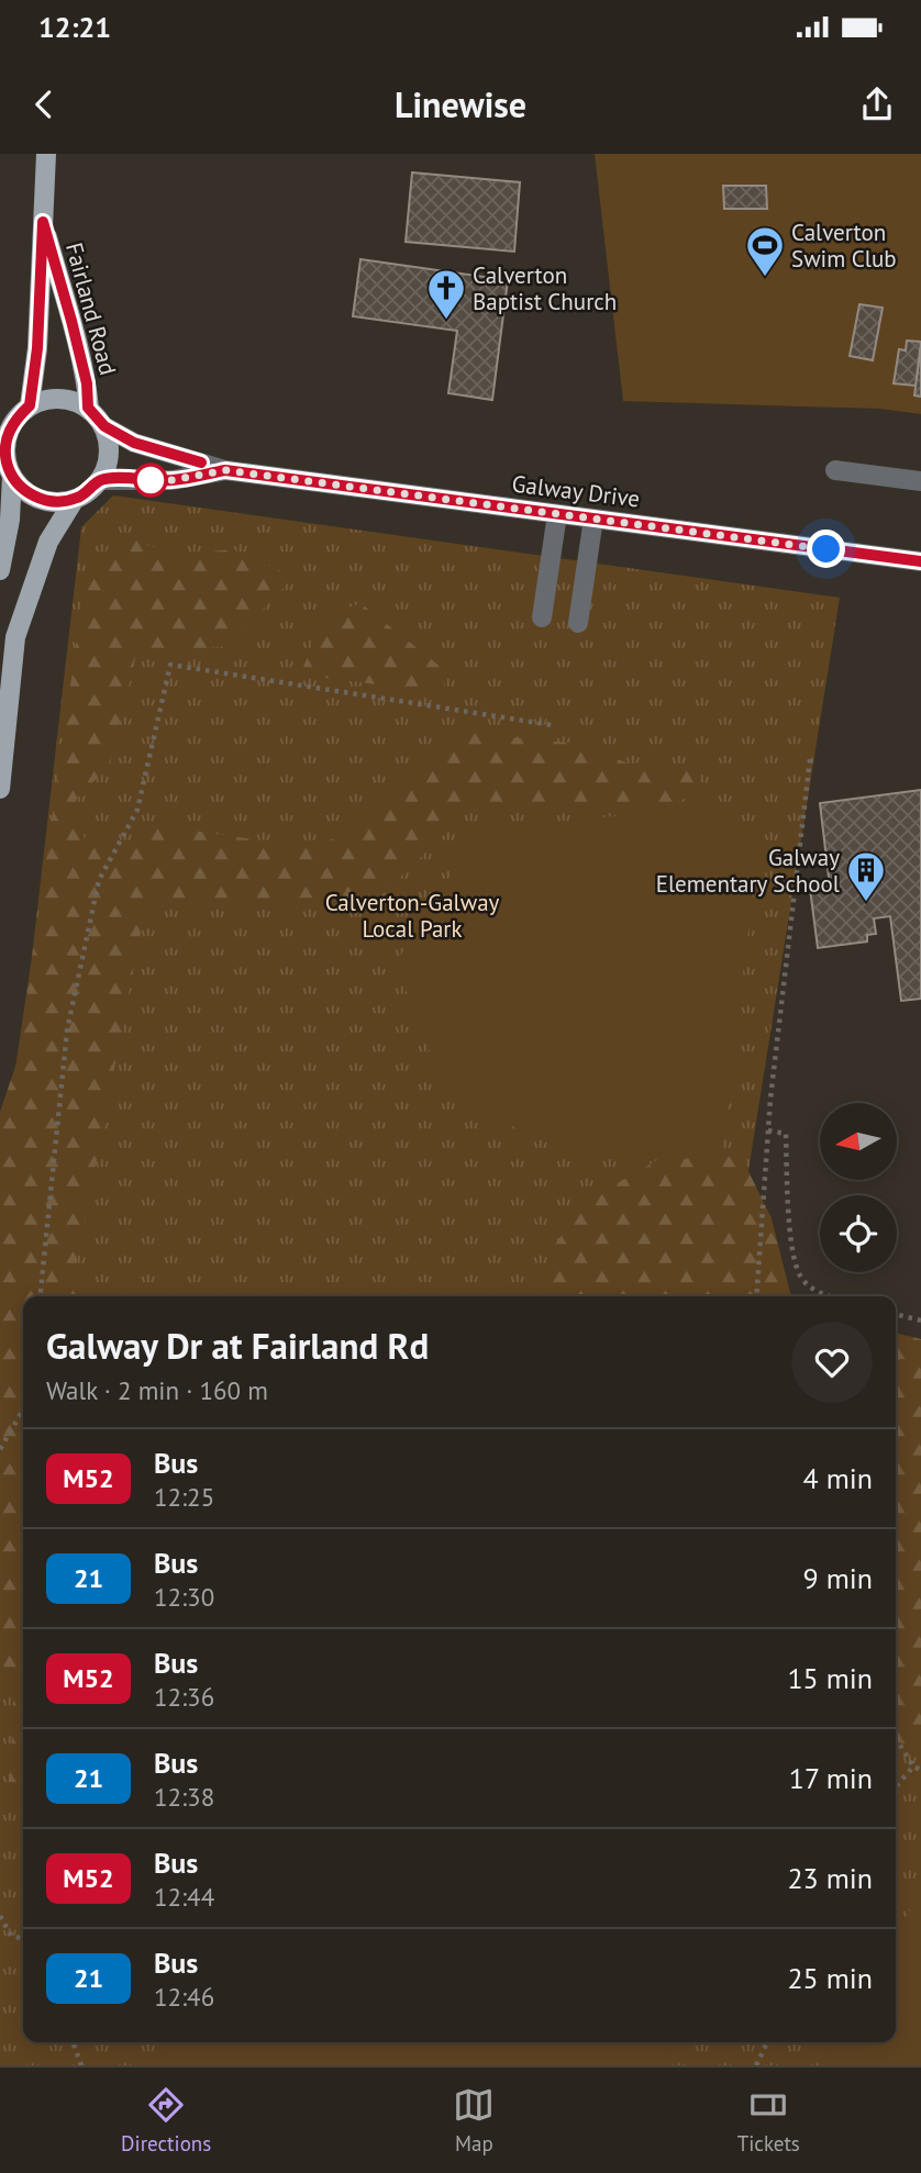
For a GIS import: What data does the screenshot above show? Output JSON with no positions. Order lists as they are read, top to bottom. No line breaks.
{"streets":{"main road":["Fairland Road"],"street":["Galway Drive"]},"crossings":[["Fairland Road","Galway Drive"]],"parks":["Calverton-Galway Local Park"],"places":{"sports":["Calverton Swim Club"],"church":["Calverton Baptist Church"],"building":["Galway Elementary School"]},"lines":["bus line M52"],"north":"left","page":{"status":"12:21","header":"Linewise","heading":["Galway Dr at Fairland Rd","Walk · 2 min · 160 m"],"list":[{"mark":"M52","name":"Bus","note":"12:25","value":"4 min"},{"mark":"21","name":"Bus","note":"12:30","value":"9 min"},{"mark":"M52","name":"Bus","note":"12:36","value":"15 min"},{"mark":"21","name":"Bus","note":"12:38","value":"17 min"},{"mark":"M52","name":"Bus","note":"12:44","value":"23 min"},{"mark":"21","name":"Bus","note":"12:46","value":"25 min"}],"tabs":["Directions","Map","Tickets"]}}
